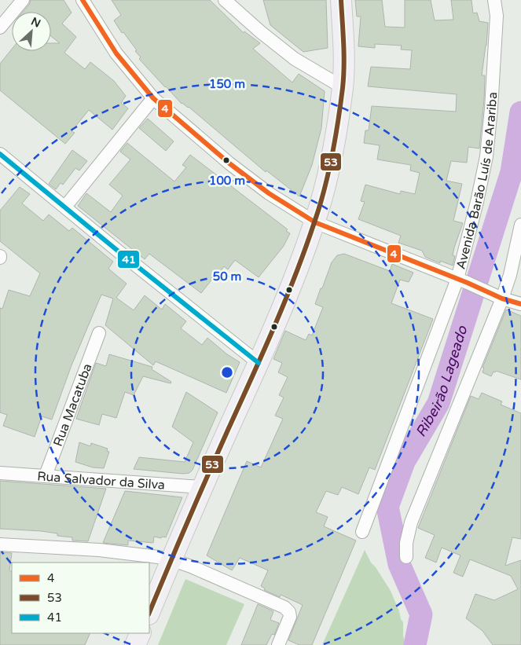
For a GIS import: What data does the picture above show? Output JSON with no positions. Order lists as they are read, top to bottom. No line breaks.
{"streets":{"street":["Avenida Barão Luís de Arariba","Rua Macatuba","Rua Salvador da Silva"]},"crossings":[["Rua Macatuba","Rua Salvador da Silva"]],"water":["Ribeirão Lageado"],"lines":["transit line 4","transit line 53","transit line 41"],"legend":["4","53","41"],"north":"top right","rings":["150 m","100 m","50 m"]}
